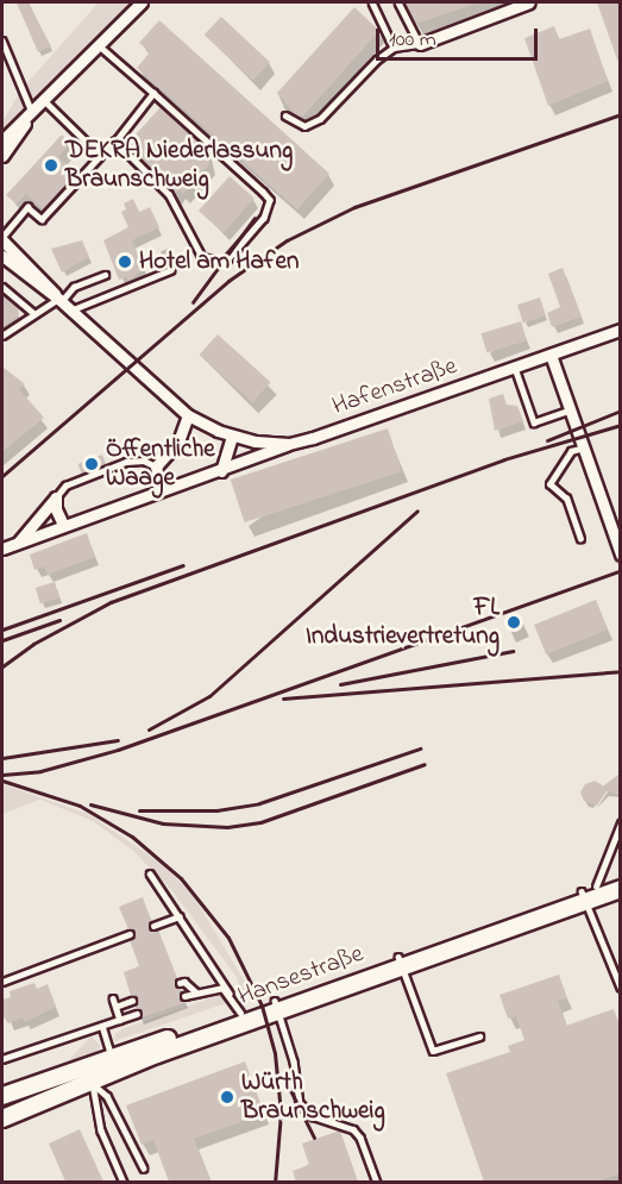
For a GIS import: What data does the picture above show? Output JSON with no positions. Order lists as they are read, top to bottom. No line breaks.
{"streets":{"main road":["Hansestraße"],"street":["Hafenstraße"]},"places":["DEKRA Niederlassung Braunschweig","Hotel am Hafen","Öffentliche Waage","FL Industrievertretung","Würth Braunschweig"],"scale_bar":"100 m"}
